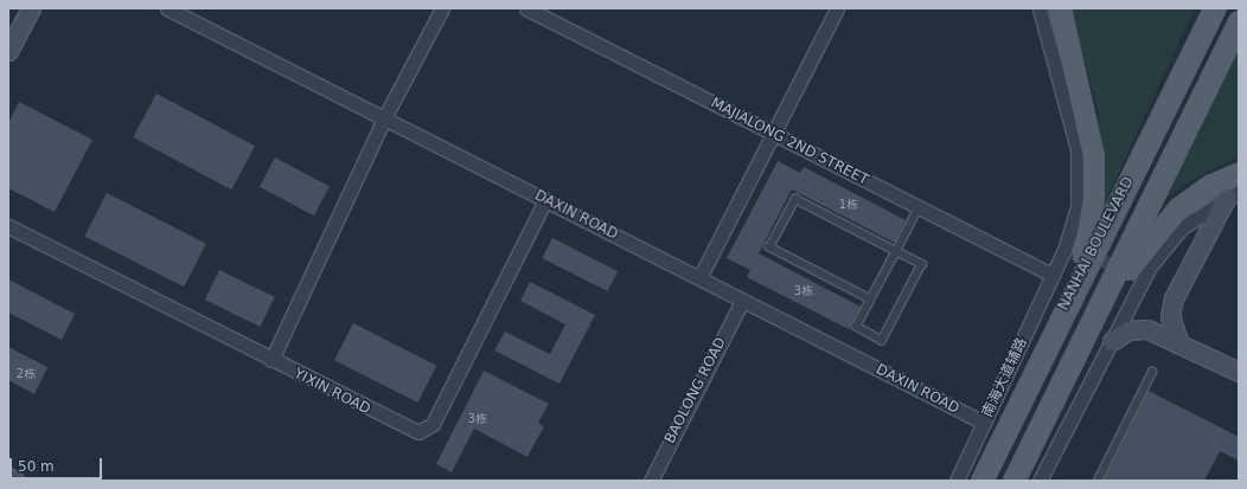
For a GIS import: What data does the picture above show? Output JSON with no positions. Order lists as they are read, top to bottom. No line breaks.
{"streets":{"main road":["NANHAI BOULEVARD"],"street":["MAJIALONG 2ND STREET","DAXIN ROAD","南海大道辅路","BAOLONG ROAD","YIXIN ROAD"]},"crossings":[["MAJIALONG 2ND STREET","南海大道辅路"],["DAXIN ROAD","南海大道辅路"],["DAXIN ROAD","BAOLONG ROAD"],["DAXIN ROAD","YIXIN ROAD"]],"house_numbers":["1栋","3栋","2栋","3栋"],"scale_bar":"50 m"}
